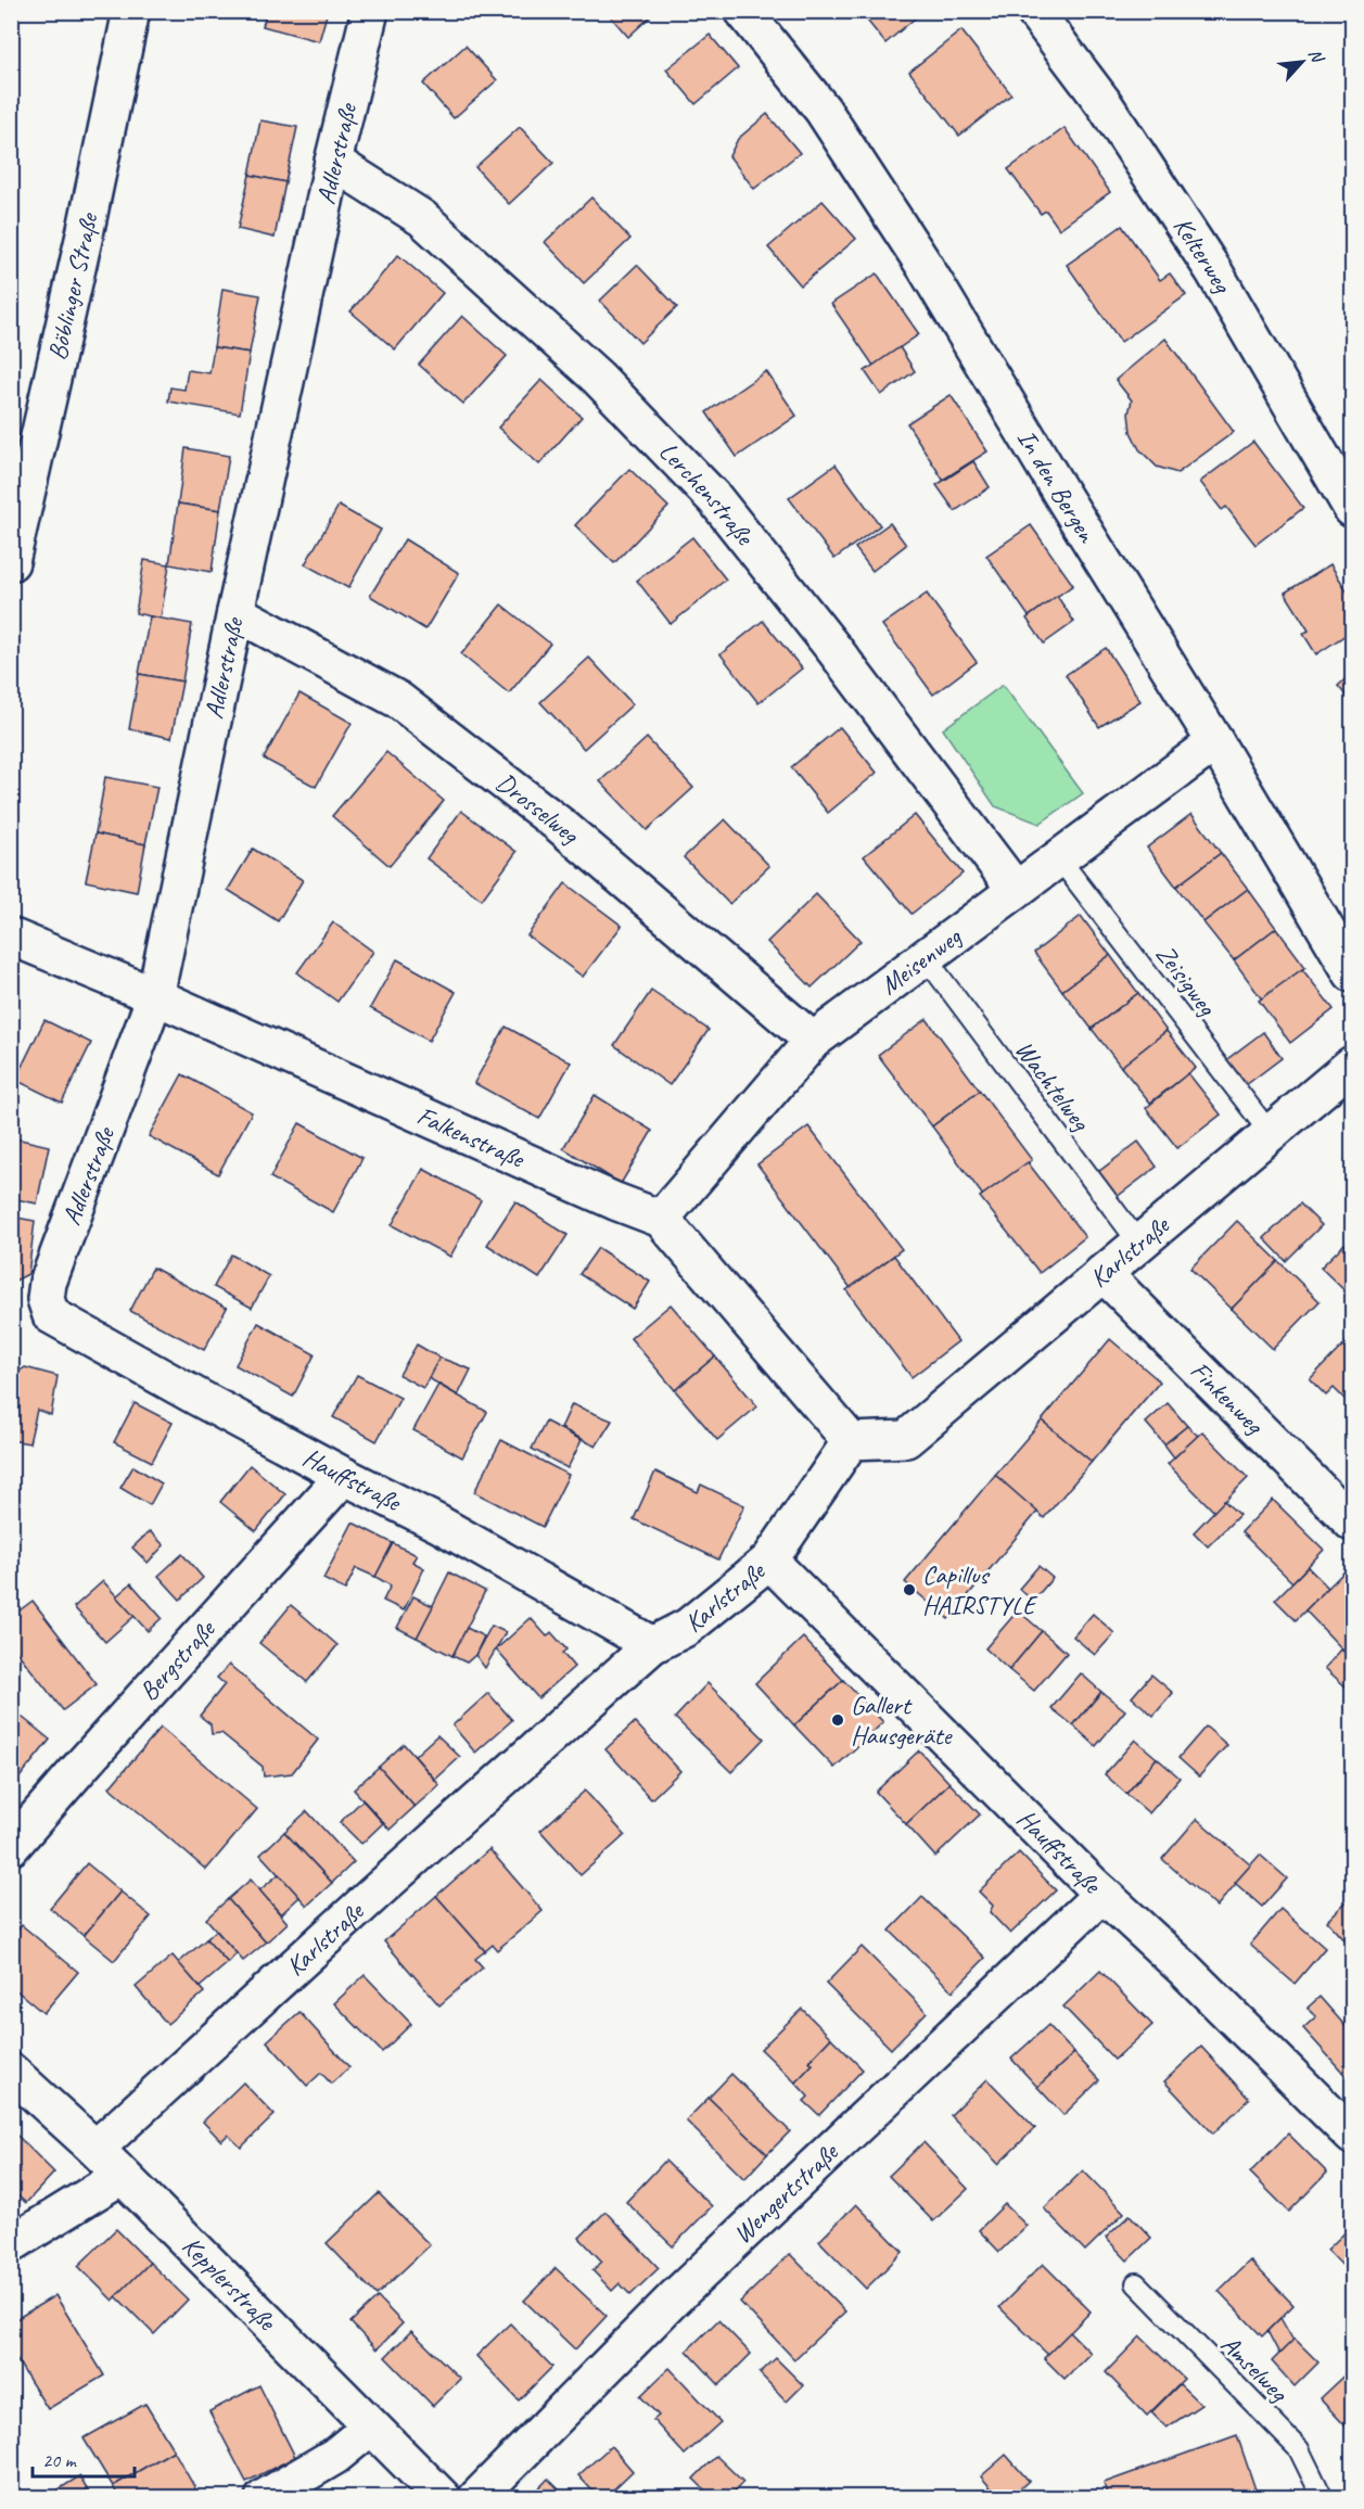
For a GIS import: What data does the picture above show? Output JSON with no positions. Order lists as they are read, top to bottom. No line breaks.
{"streets":{"street":["Adlerstraße","Kelterweg","Böblinger Straße","In den Bergen","Lerchenstraße","Drosselweg","Meisenweg","Falkenstraße","Karlstraße","Finkenweg","Hauffstraße","Bergstraße","Wengertstraße","Kepplerstraße"],"lane":["Zeisigweg","Wachtelweg","Amselweg"]},"crossings":[["Adlerstraße","Lerchenstraße"],["Adlerstraße","Drosselweg"],["Adlerstraße","Falkenstraße"],["Adlerstraße","Hauffstraße"],["In den Bergen","Meisenweg"],["Lerchenstraße","Meisenweg"],["Drosselweg","Meisenweg"],["Meisenweg","Zeisigweg"],["Meisenweg","Wachtelweg"],["Meisenweg","Falkenstraße"],["Zeisigweg","Karlstraße"],["Wachtelweg","Karlstraße"],["Falkenstraße","Karlstraße"],["Karlstraße","Finkenweg"],["Karlstraße","Hauffstraße"],["Karlstraße","Kepplerstraße"],["Hauffstraße","Bergstraße"],["Hauffstraße","Wengertstraße"]],"places":["Capillus HAIRSTYLE","Gallert Hausgeräte"],"scale_bar":"20 m","north":"top right"}
